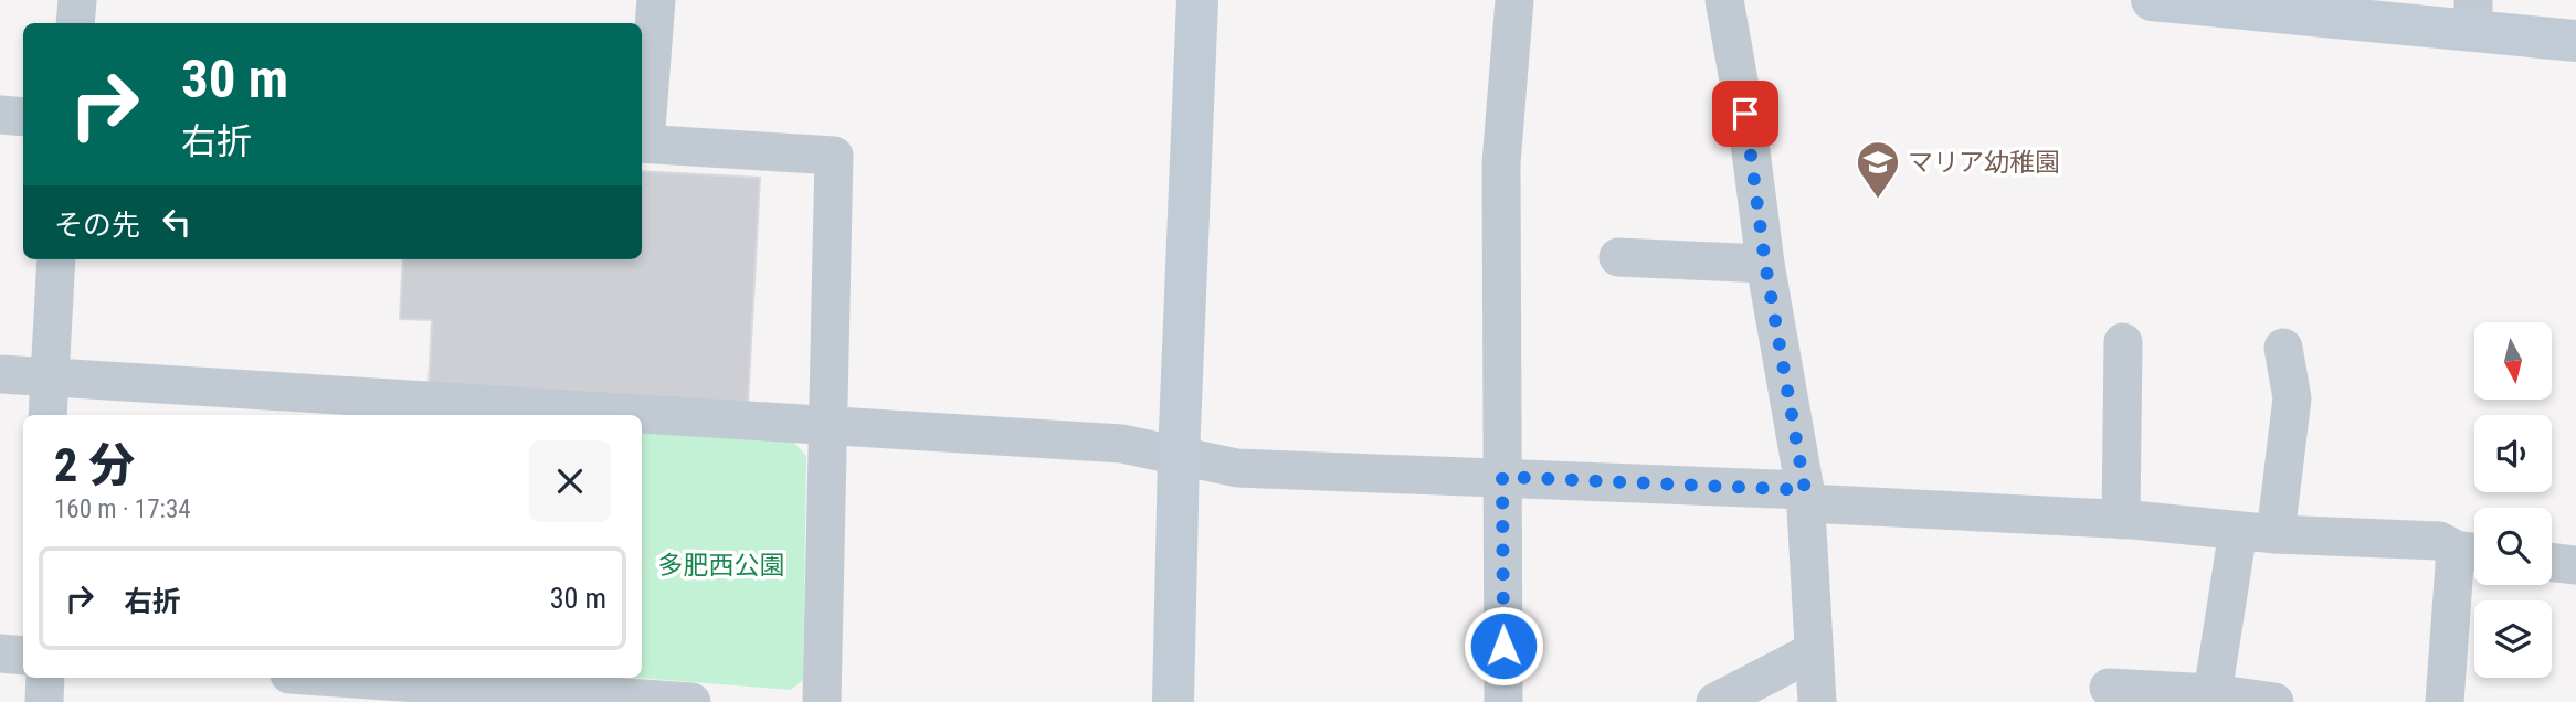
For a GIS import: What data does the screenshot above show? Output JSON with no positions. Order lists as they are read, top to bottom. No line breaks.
{"parks":["多肥西公園"],"places":{"school or university":["マリア幼稚園"]},"north":"bottom","page":{"turn":["30 m","右折"],"then":"その先","heading":["2 分","160 m · 17:34"],"list":[{"name":"右折","value":"30 m"}]}}
